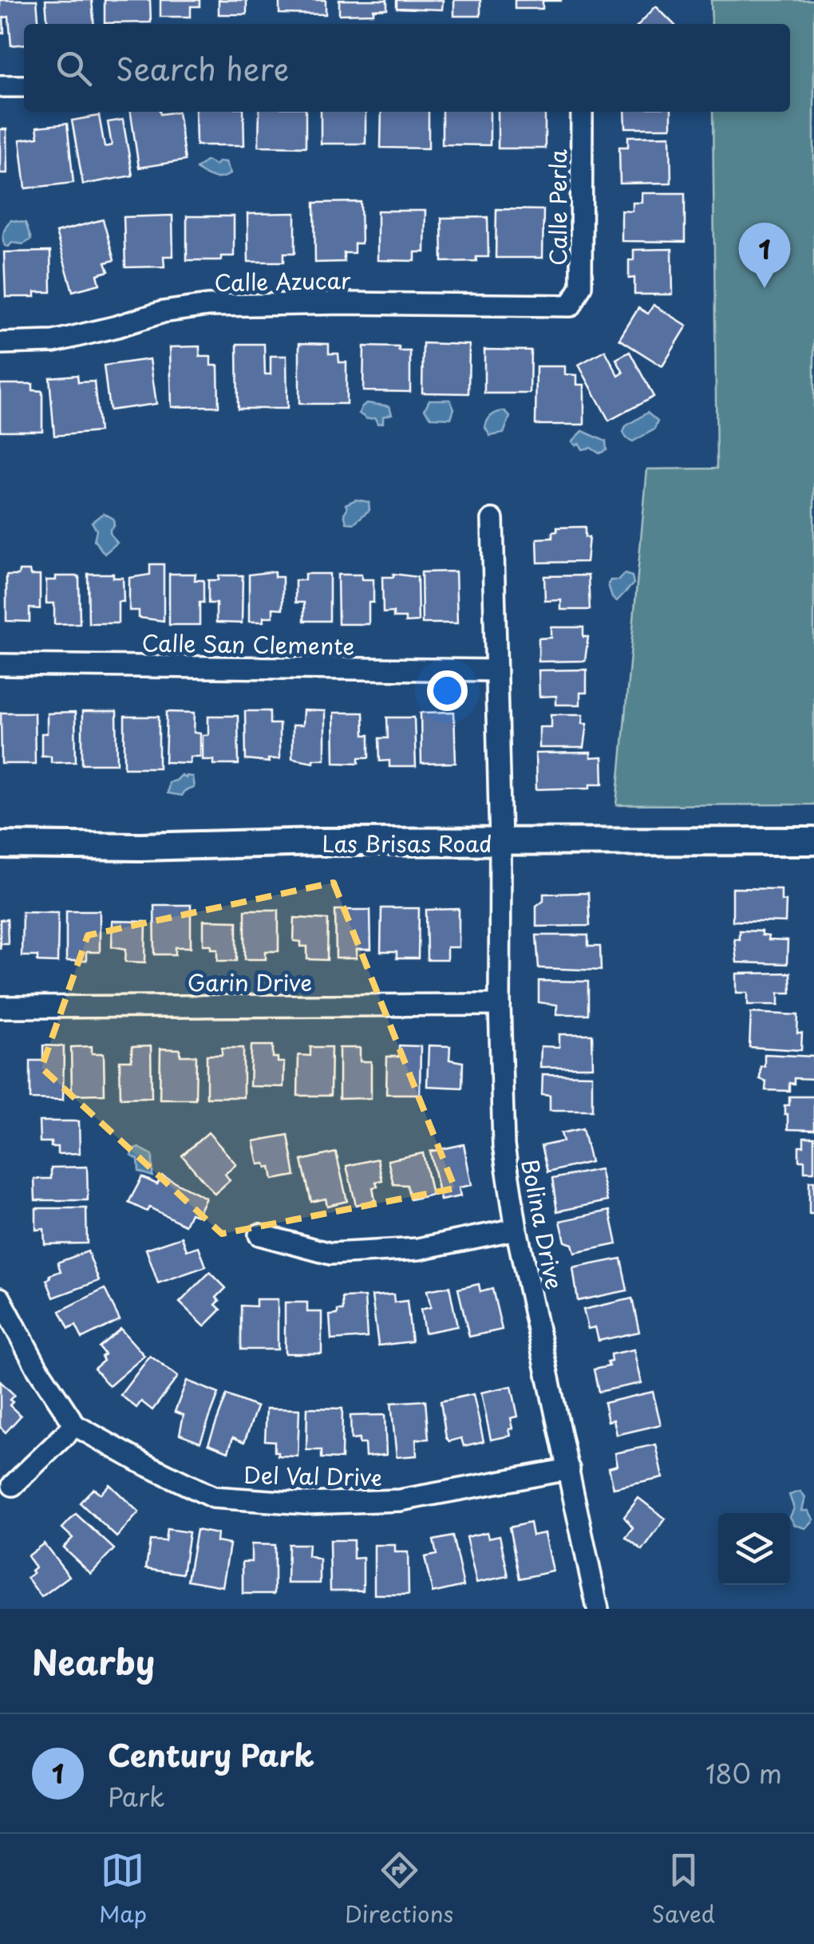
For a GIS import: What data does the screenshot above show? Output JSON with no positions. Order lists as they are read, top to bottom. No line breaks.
{"streets":{"street":["Calle Perla","Calle Azucar","Calle San Clemente","Las Brisas Road","Garin Drive","Bolina Drive","Del Val Drive"]},"crossings":[["Calle Perla","Calle Azucar"],["Calle San Clemente","Bolina Drive"],["Las Brisas Road","Bolina Drive"],["Garin Drive","Bolina Drive"],["Bolina Drive","Del Val Drive"]],"page":{"search":"Search here","pins":"1","heading":"Nearby","list":[{"mark":"1","name":"Century Park","note":"Park","value":"180 m"}],"nav":["Map","Directions","Saved"]}}
